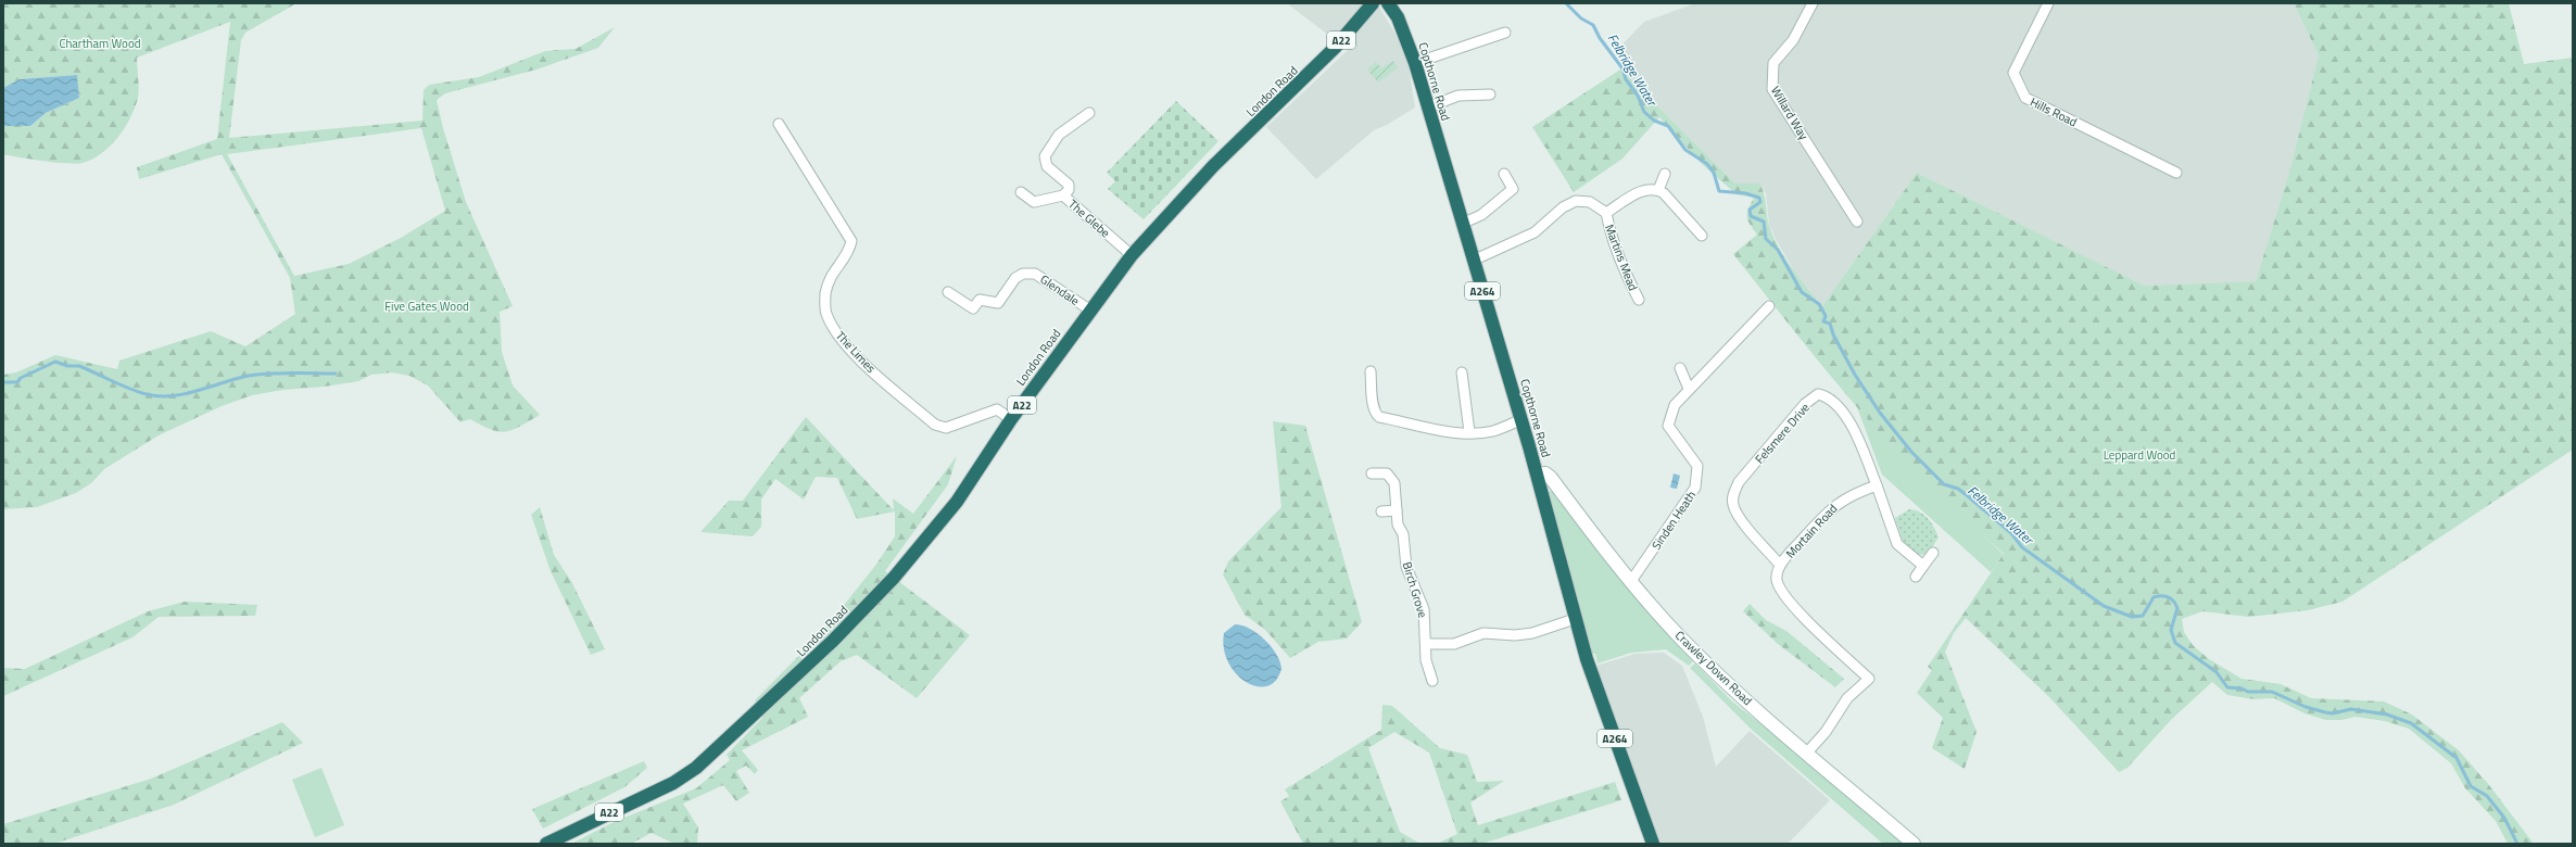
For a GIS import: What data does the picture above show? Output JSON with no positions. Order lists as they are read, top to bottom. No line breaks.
{"streets":{"highway":["A22","Copthorne Road","London Road","A264"],"street":["Hills Road","Willard Way","The Glebe","Martins Mead","Glendale","The Limes","Felsmere Drive","Sinden Heath","Mortain Road","Birch Grove","Crawley Down Road"]},"crossings":[["Copthorne Road","Martins Mead"],["Copthorne Road","Crawley Down Road"],["London Road","The Glebe"],["London Road","Glendale"],["London Road","The Limes"],["Felsmere Drive","Mortain Road"],["Sinden Heath","Crawley Down Road"],["Mortain Road","Crawley Down Road"]],"water":["Felbridge Water"],"parks":["Chartham Wood","Five Gates Wood","Leppard Wood"]}
